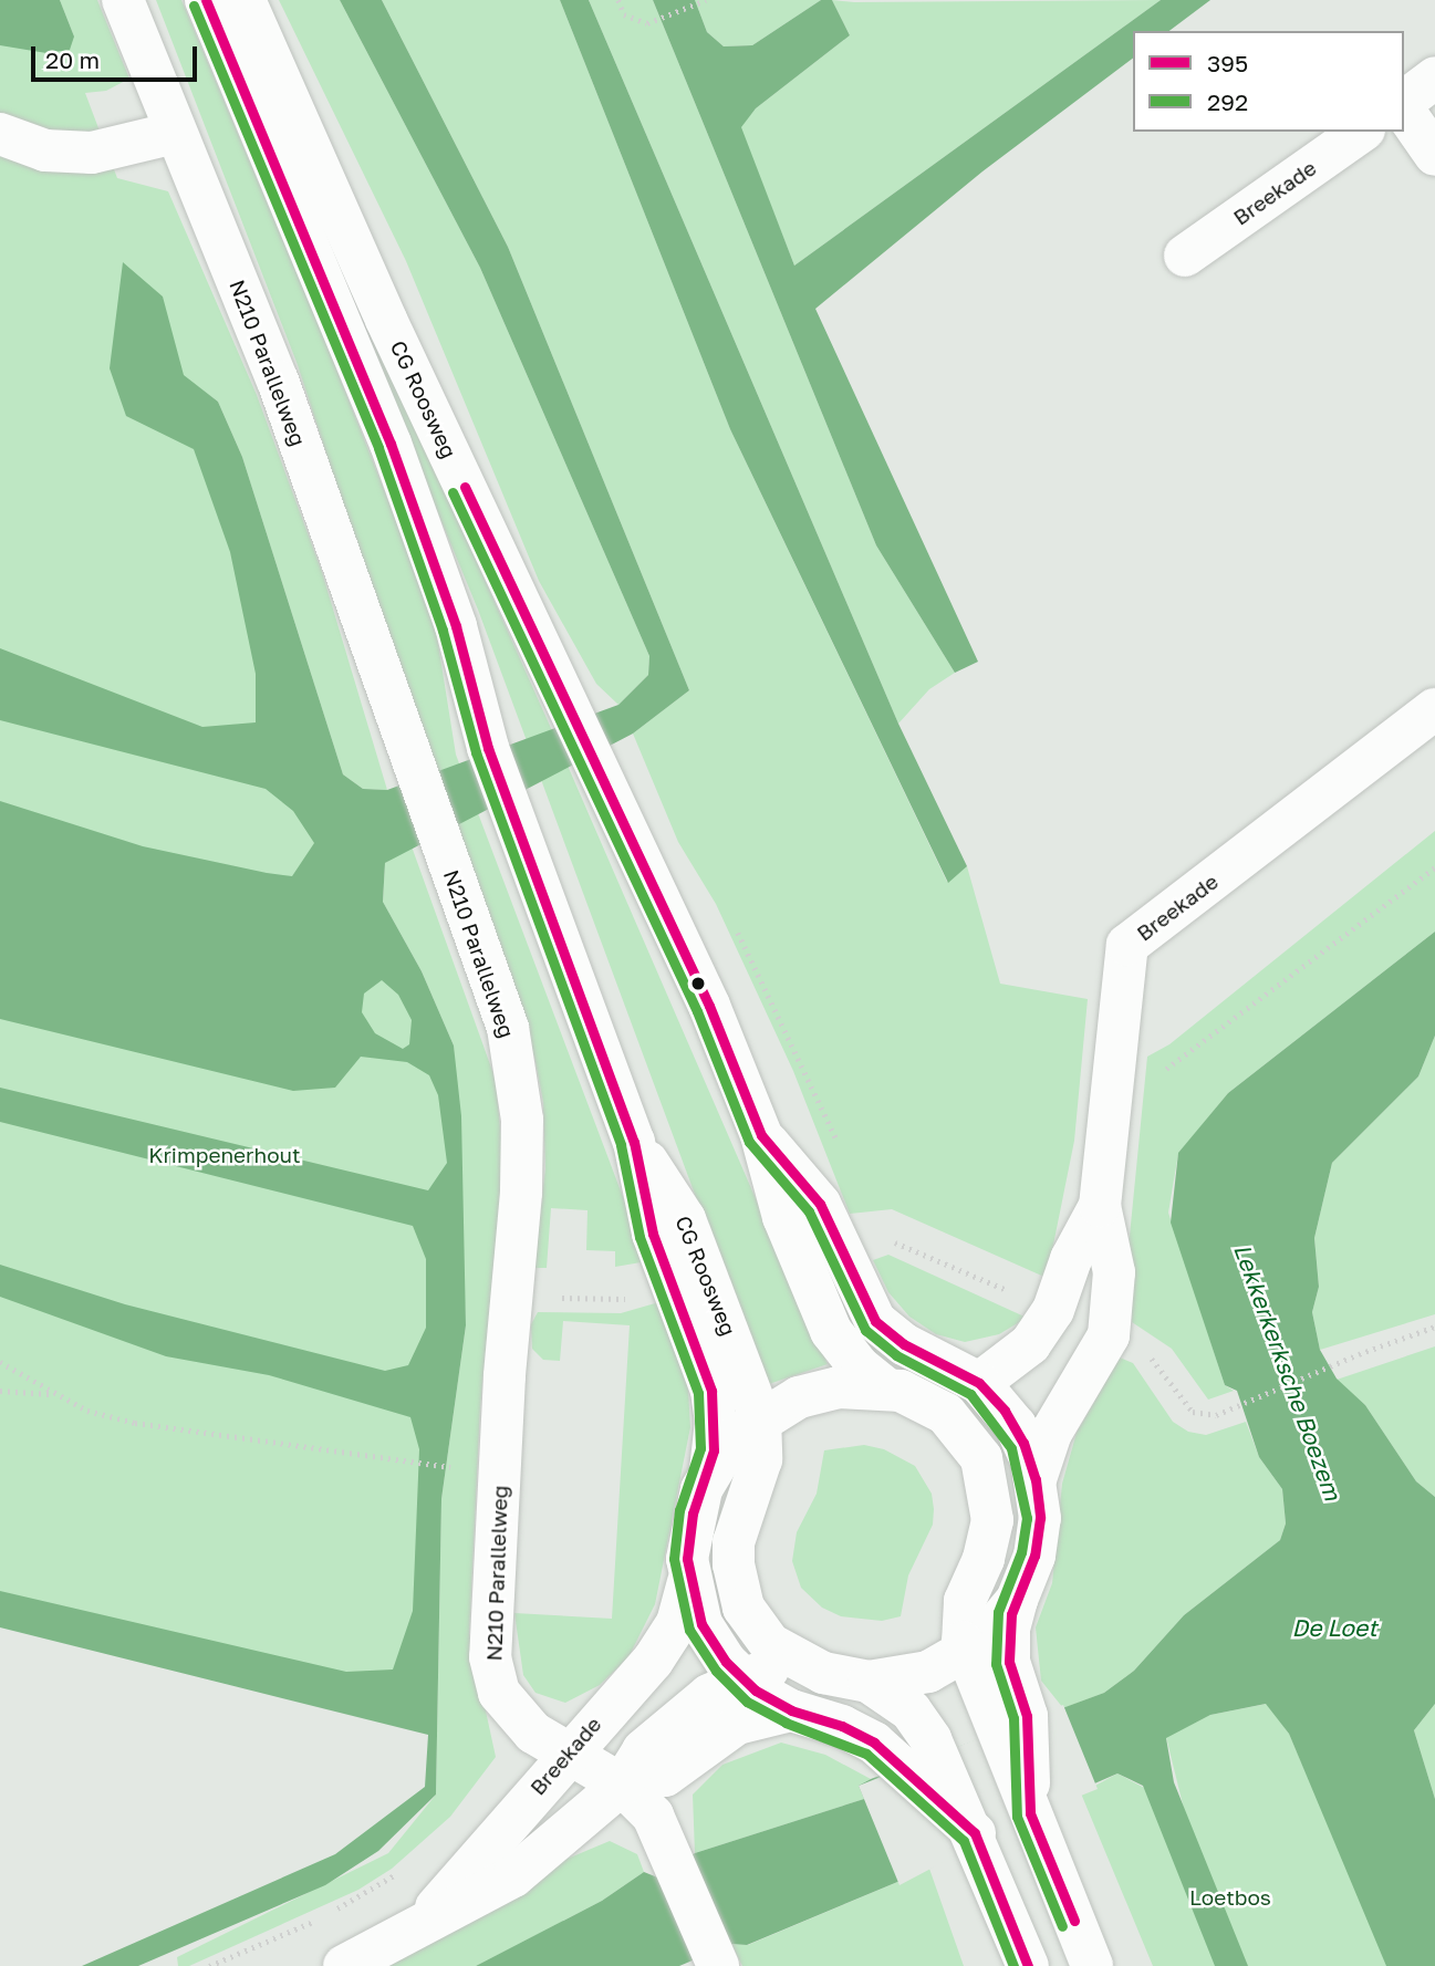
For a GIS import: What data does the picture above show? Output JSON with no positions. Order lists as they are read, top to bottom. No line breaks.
{"streets":{"main road":["Breekade","N210 Parallelweg","CG Roosweg"]},"crossings":[["Breekade","N210 Parallelweg"],["Breekade","CG Roosweg"]],"water":["Lekkerkerksche Boezem","De Loet"],"parks":["Krimpenerhout","Loetbos"],"lines":["transit line 395","transit line 292"],"legend":["395","292"],"scale_bar":"20 m"}
